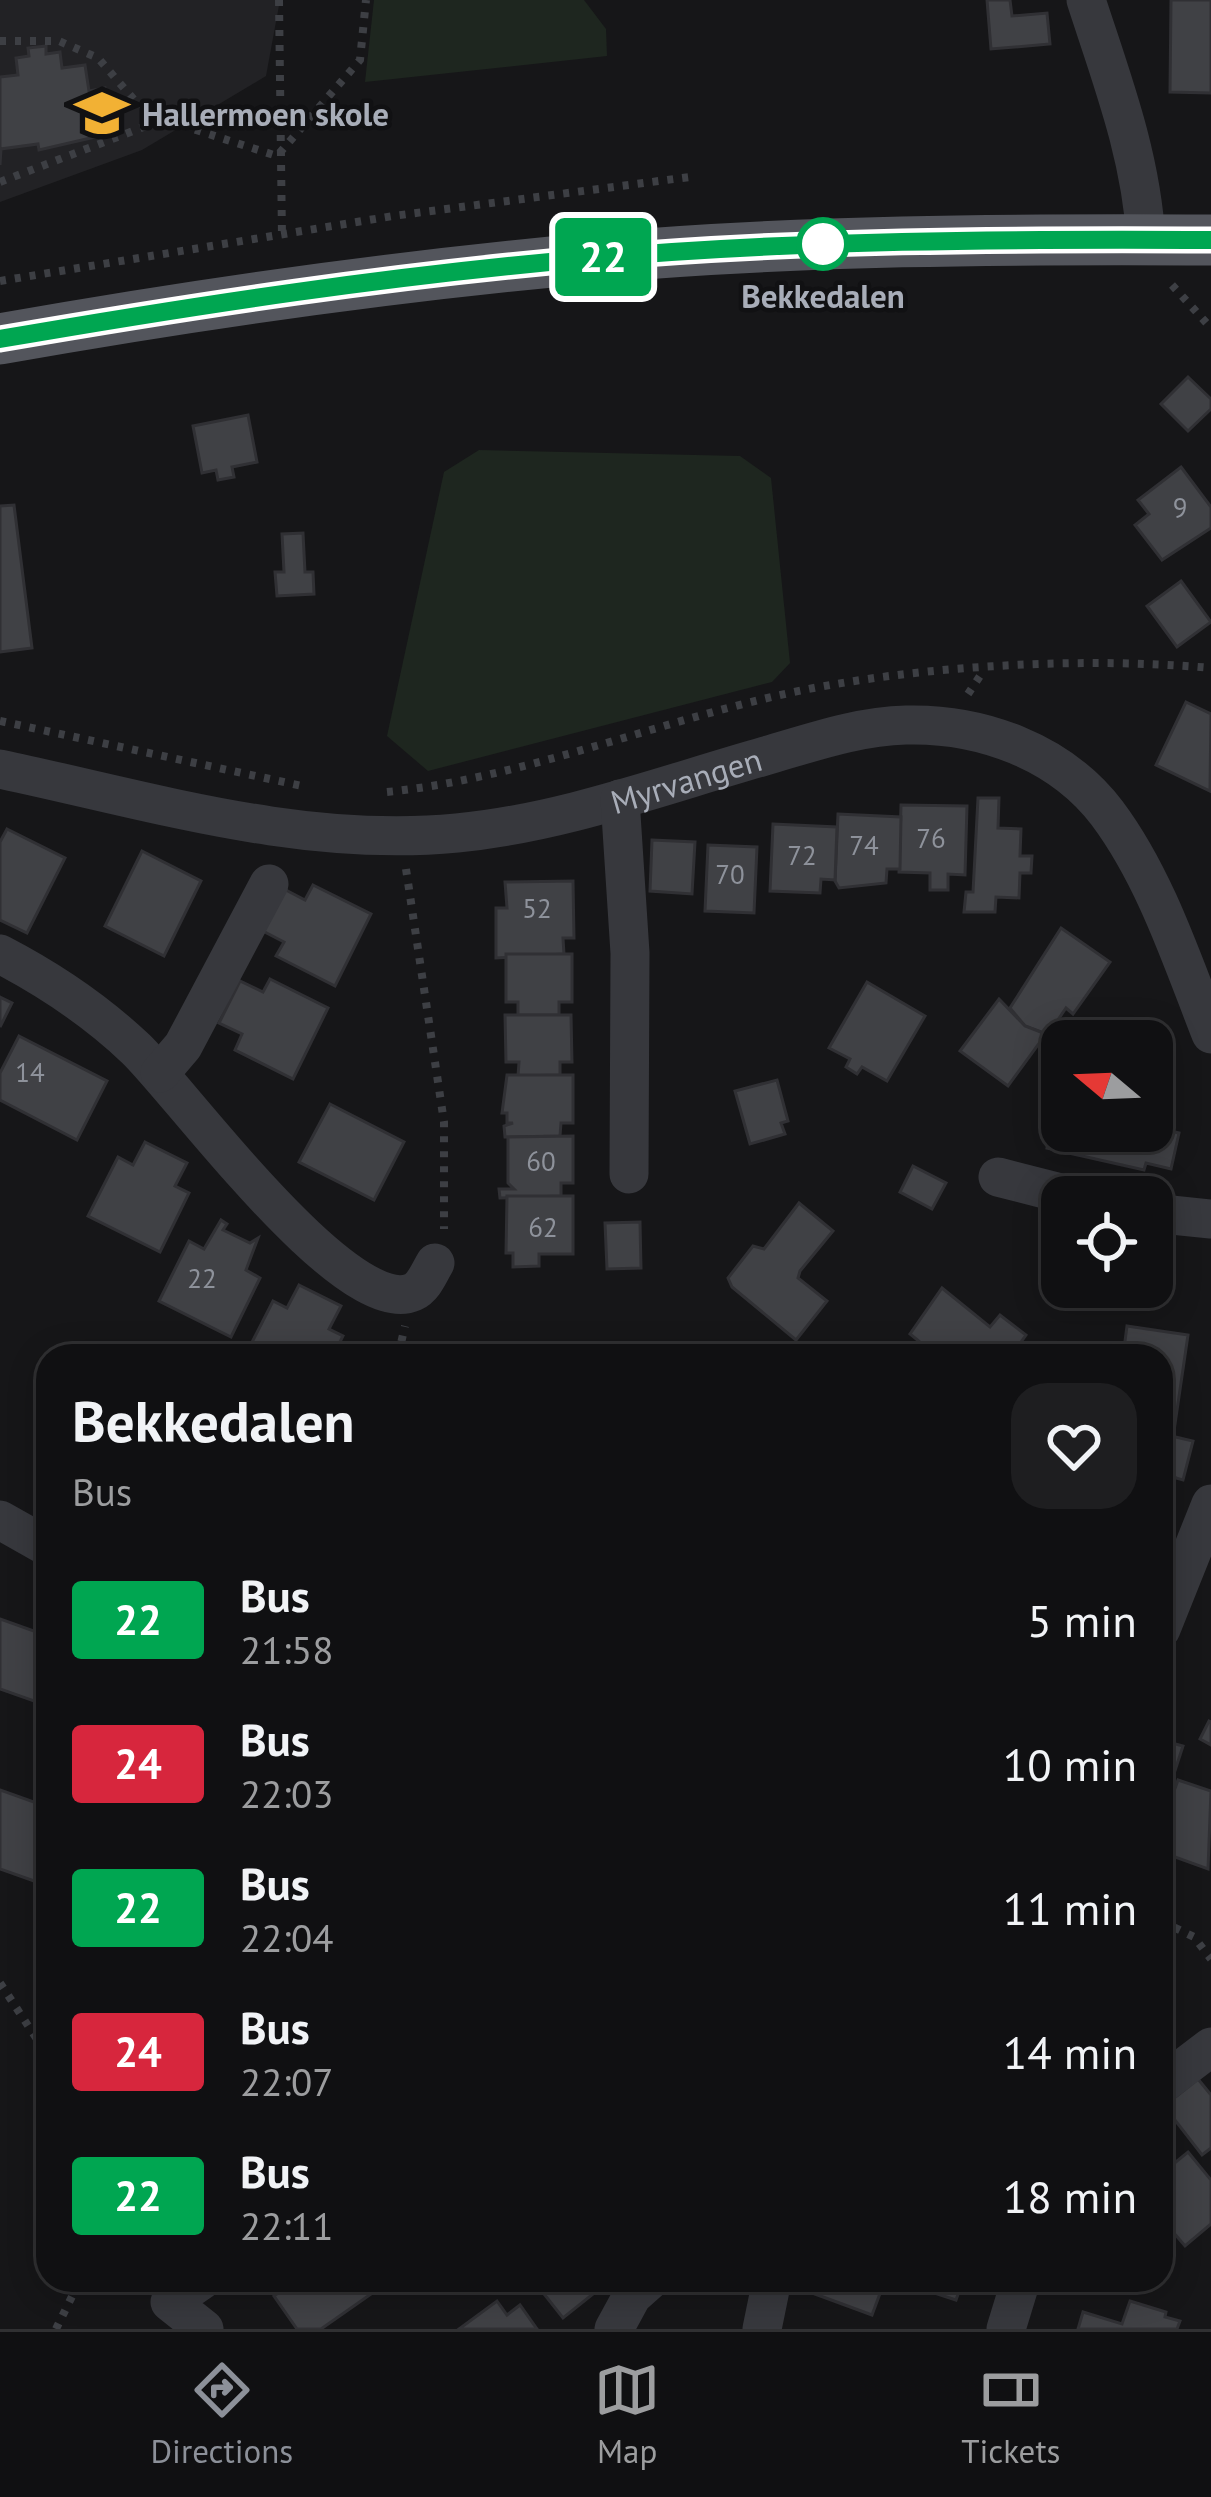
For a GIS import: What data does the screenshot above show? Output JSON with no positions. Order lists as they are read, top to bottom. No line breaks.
{"streets":{"street":["Myrvangen"]},"places":{"school or university":["Hallermoen skole"],"other":["Bekkedalen"]},"lines":["bus line 22"],"house_numbers":["9","76","74","72","70","52","14","60","62","22"],"north":"left","page":{"on_map":"22","heading":["Bekkedalen","Bus"],"list":[{"mark":"22","name":"Bus","note":"21:58","value":"5 min"},{"mark":"24","name":"Bus","note":"22:03","value":"10 min"},{"mark":"22","name":"Bus","note":"22:04","value":"11 min"},{"mark":"24","name":"Bus","note":"22:07","value":"14 min"},{"mark":"22","name":"Bus","note":"22:11","value":"18 min"}],"tabs":["Directions","Map","Tickets"]}}
